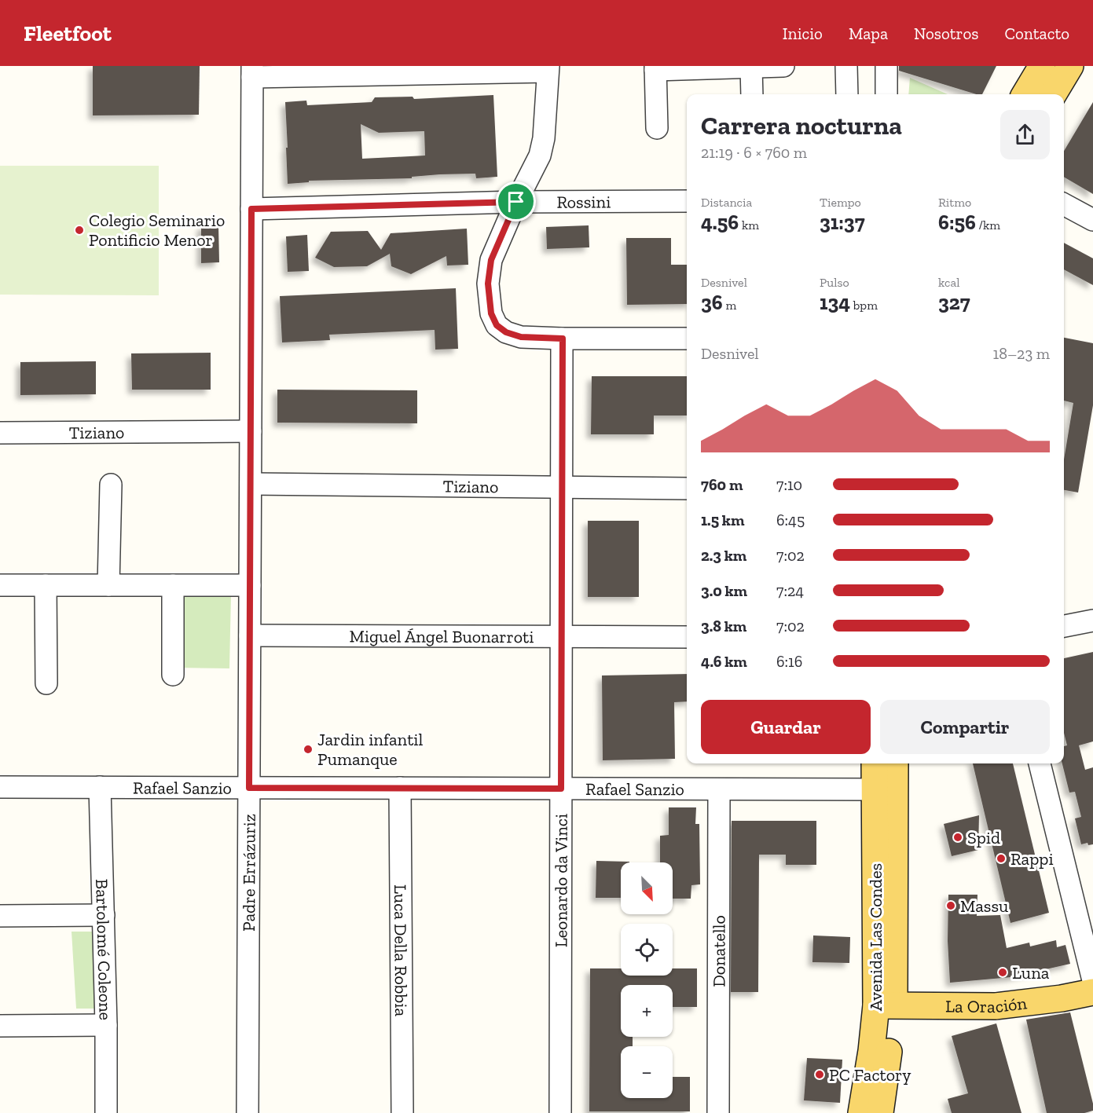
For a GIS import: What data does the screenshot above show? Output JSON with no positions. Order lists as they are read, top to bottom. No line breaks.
{"streets":{"main road":["Avenida Las Condes","La Oración"],"street":["Rossini","Tiziano","Miguel Ángel Buonarroti","Rafael Sanzio","Padre Errázuriz","Leonardo da Vinci","Bartolomé Coleone","Luca Della Robbia","Donatello"]},"crossings":[["Rossini","Padre Errázuriz"],["Tiziano","Padre Errázuriz"],["Tiziano","Leonardo da Vinci"],["Miguel Ángel Buonarroti","Padre Errázuriz"],["Miguel Ángel Buonarroti","Leonardo da Vinci"],["Rafael Sanzio","Padre Errázuriz"],["Rafael Sanzio","Leonardo da Vinci"],["Rafael Sanzio","Avenida Las Condes"],["Rafael Sanzio","Bartolomé Coleone"],["Rafael Sanzio","Luca Della Robbia"],["Rafael Sanzio","Donatello"],["Avenida Las Condes","La Oración"]],"places":["Colegio Seminario Pontificio Menor","Jardin infantil Pumanque","Spid","Rappi","Massu","Luna","PC Factory"],"north":"bottom right","page":{"header":"Fleetfoot","nav":["Inicio","Mapa","Nosotros","Contacto"],"heading":["Carrera nocturna","21:19 · 6 × 760 m"],"stats":[["Distancia","4.56 km"],["Tiempo","31:37"],["Ritmo","6:56 /km"],["Desnivel","36 m"],["Pulso","134 bpm"],["kcal","327"]],"chart":["Desnivel","18–23 m"],"list":[{"name":"760 m","note":"7:10"},{"name":"1.5 km","note":"6:45"},{"name":"2.3 km","note":"7:02"},{"name":"3.0 km","note":"7:24"},{"name":"3.8 km","note":"7:02"},{"name":"4.6 km","note":"6:16"}],"buttons":["Guardar","Compartir"],"map_buttons":["+","−"]}}
